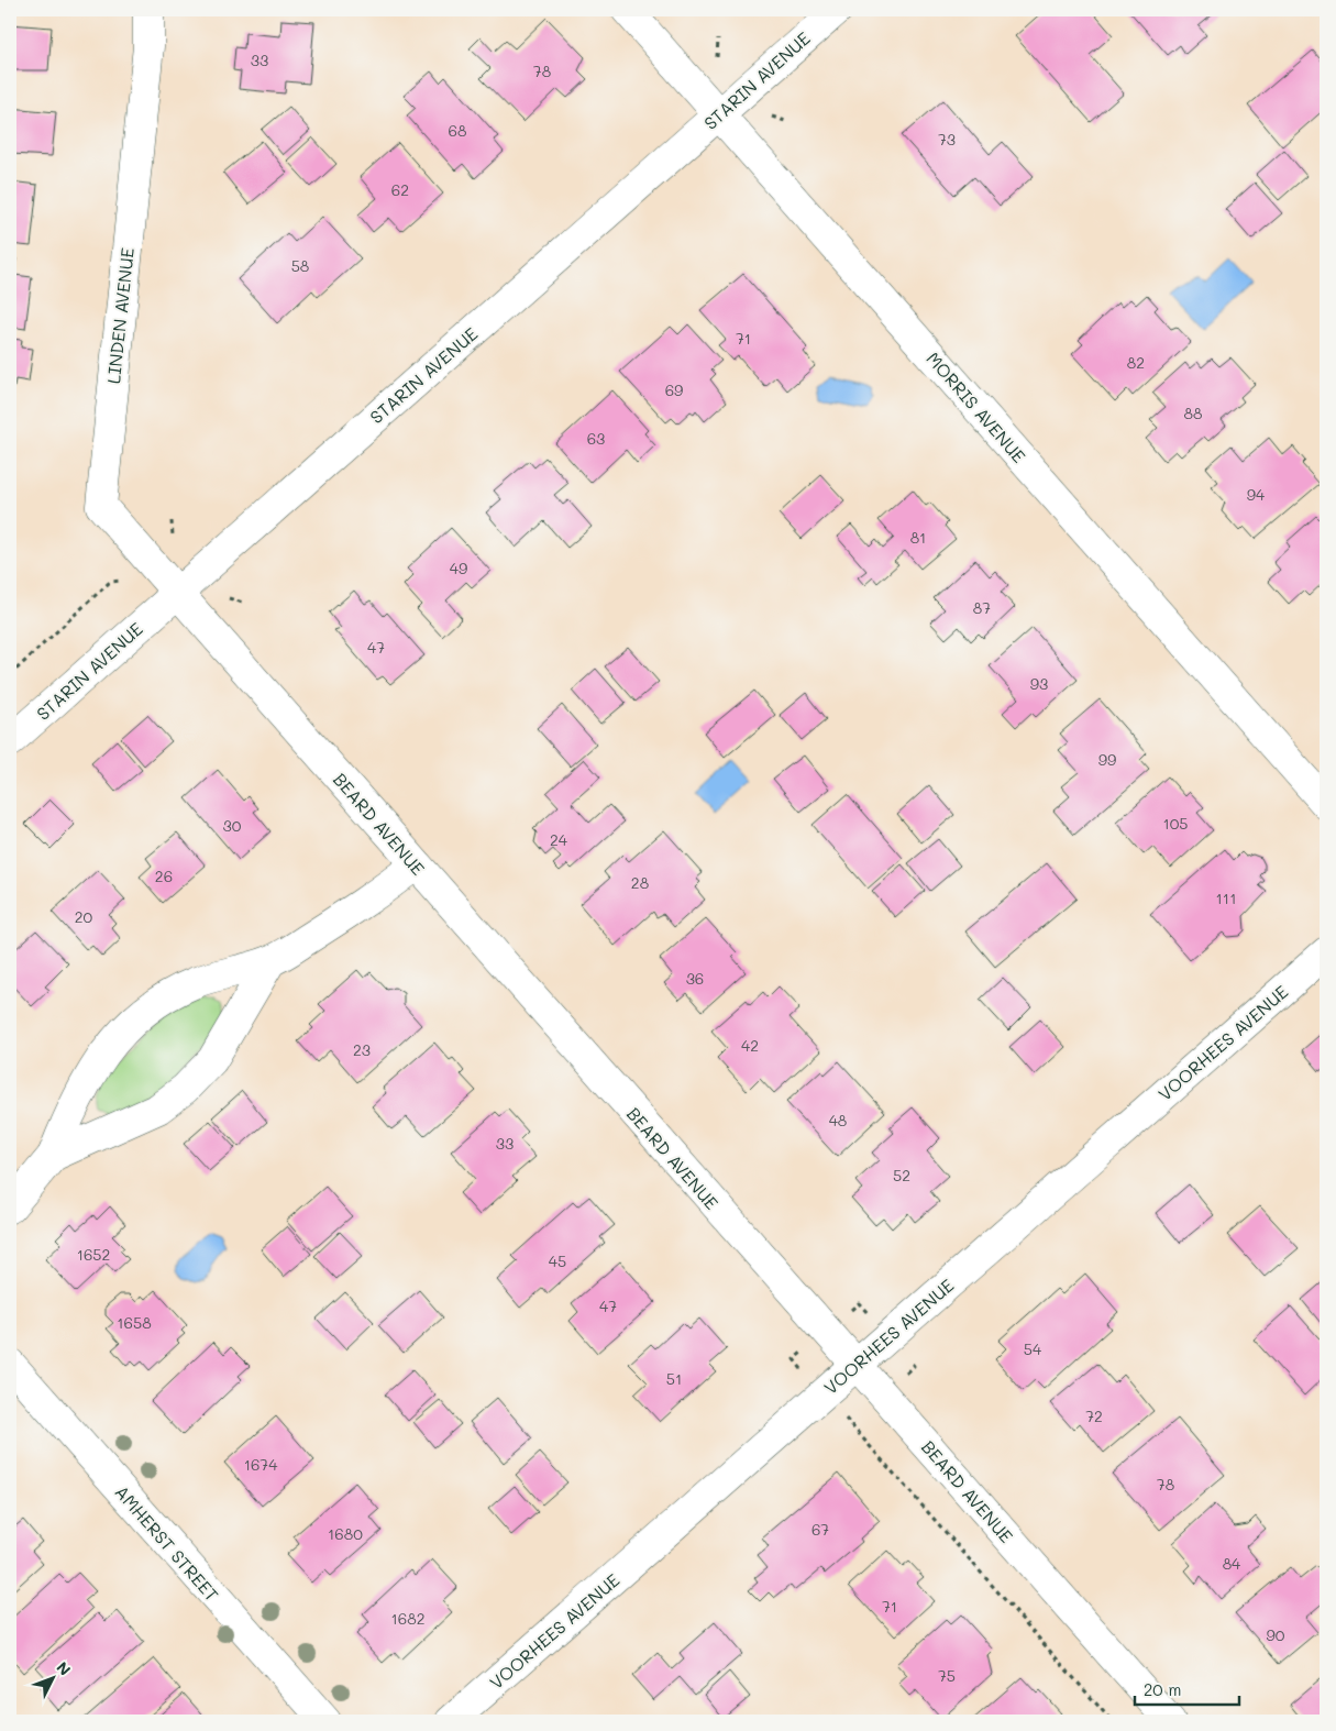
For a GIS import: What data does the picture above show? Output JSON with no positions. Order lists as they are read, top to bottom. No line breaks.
{"streets":{"street":["STARIN AVENUE","LINDEN AVENUE","MORRIS AVENUE","BEARD AVENUE","VOORHEES AVENUE","AMHERST STREET"]},"crossings":[["STARIN AVENUE","LINDEN AVENUE"],["STARIN AVENUE","MORRIS AVENUE"],["STARIN AVENUE","BEARD AVENUE"],["LINDEN AVENUE","BEARD AVENUE"],["BEARD AVENUE","VOORHEES AVENUE"]],"house_numbers":["33","78","68","73","62","58","71","82","69","88","63","94","81","49","87","47","93","99","105","30","24","26","28","111","20","36","42","23","48","33","52","1652","45","47","1658","54","51","72","1674","78","67","1680","84","71","1682","90","75"],"scale_bar":"20 m","north":"top right"}
